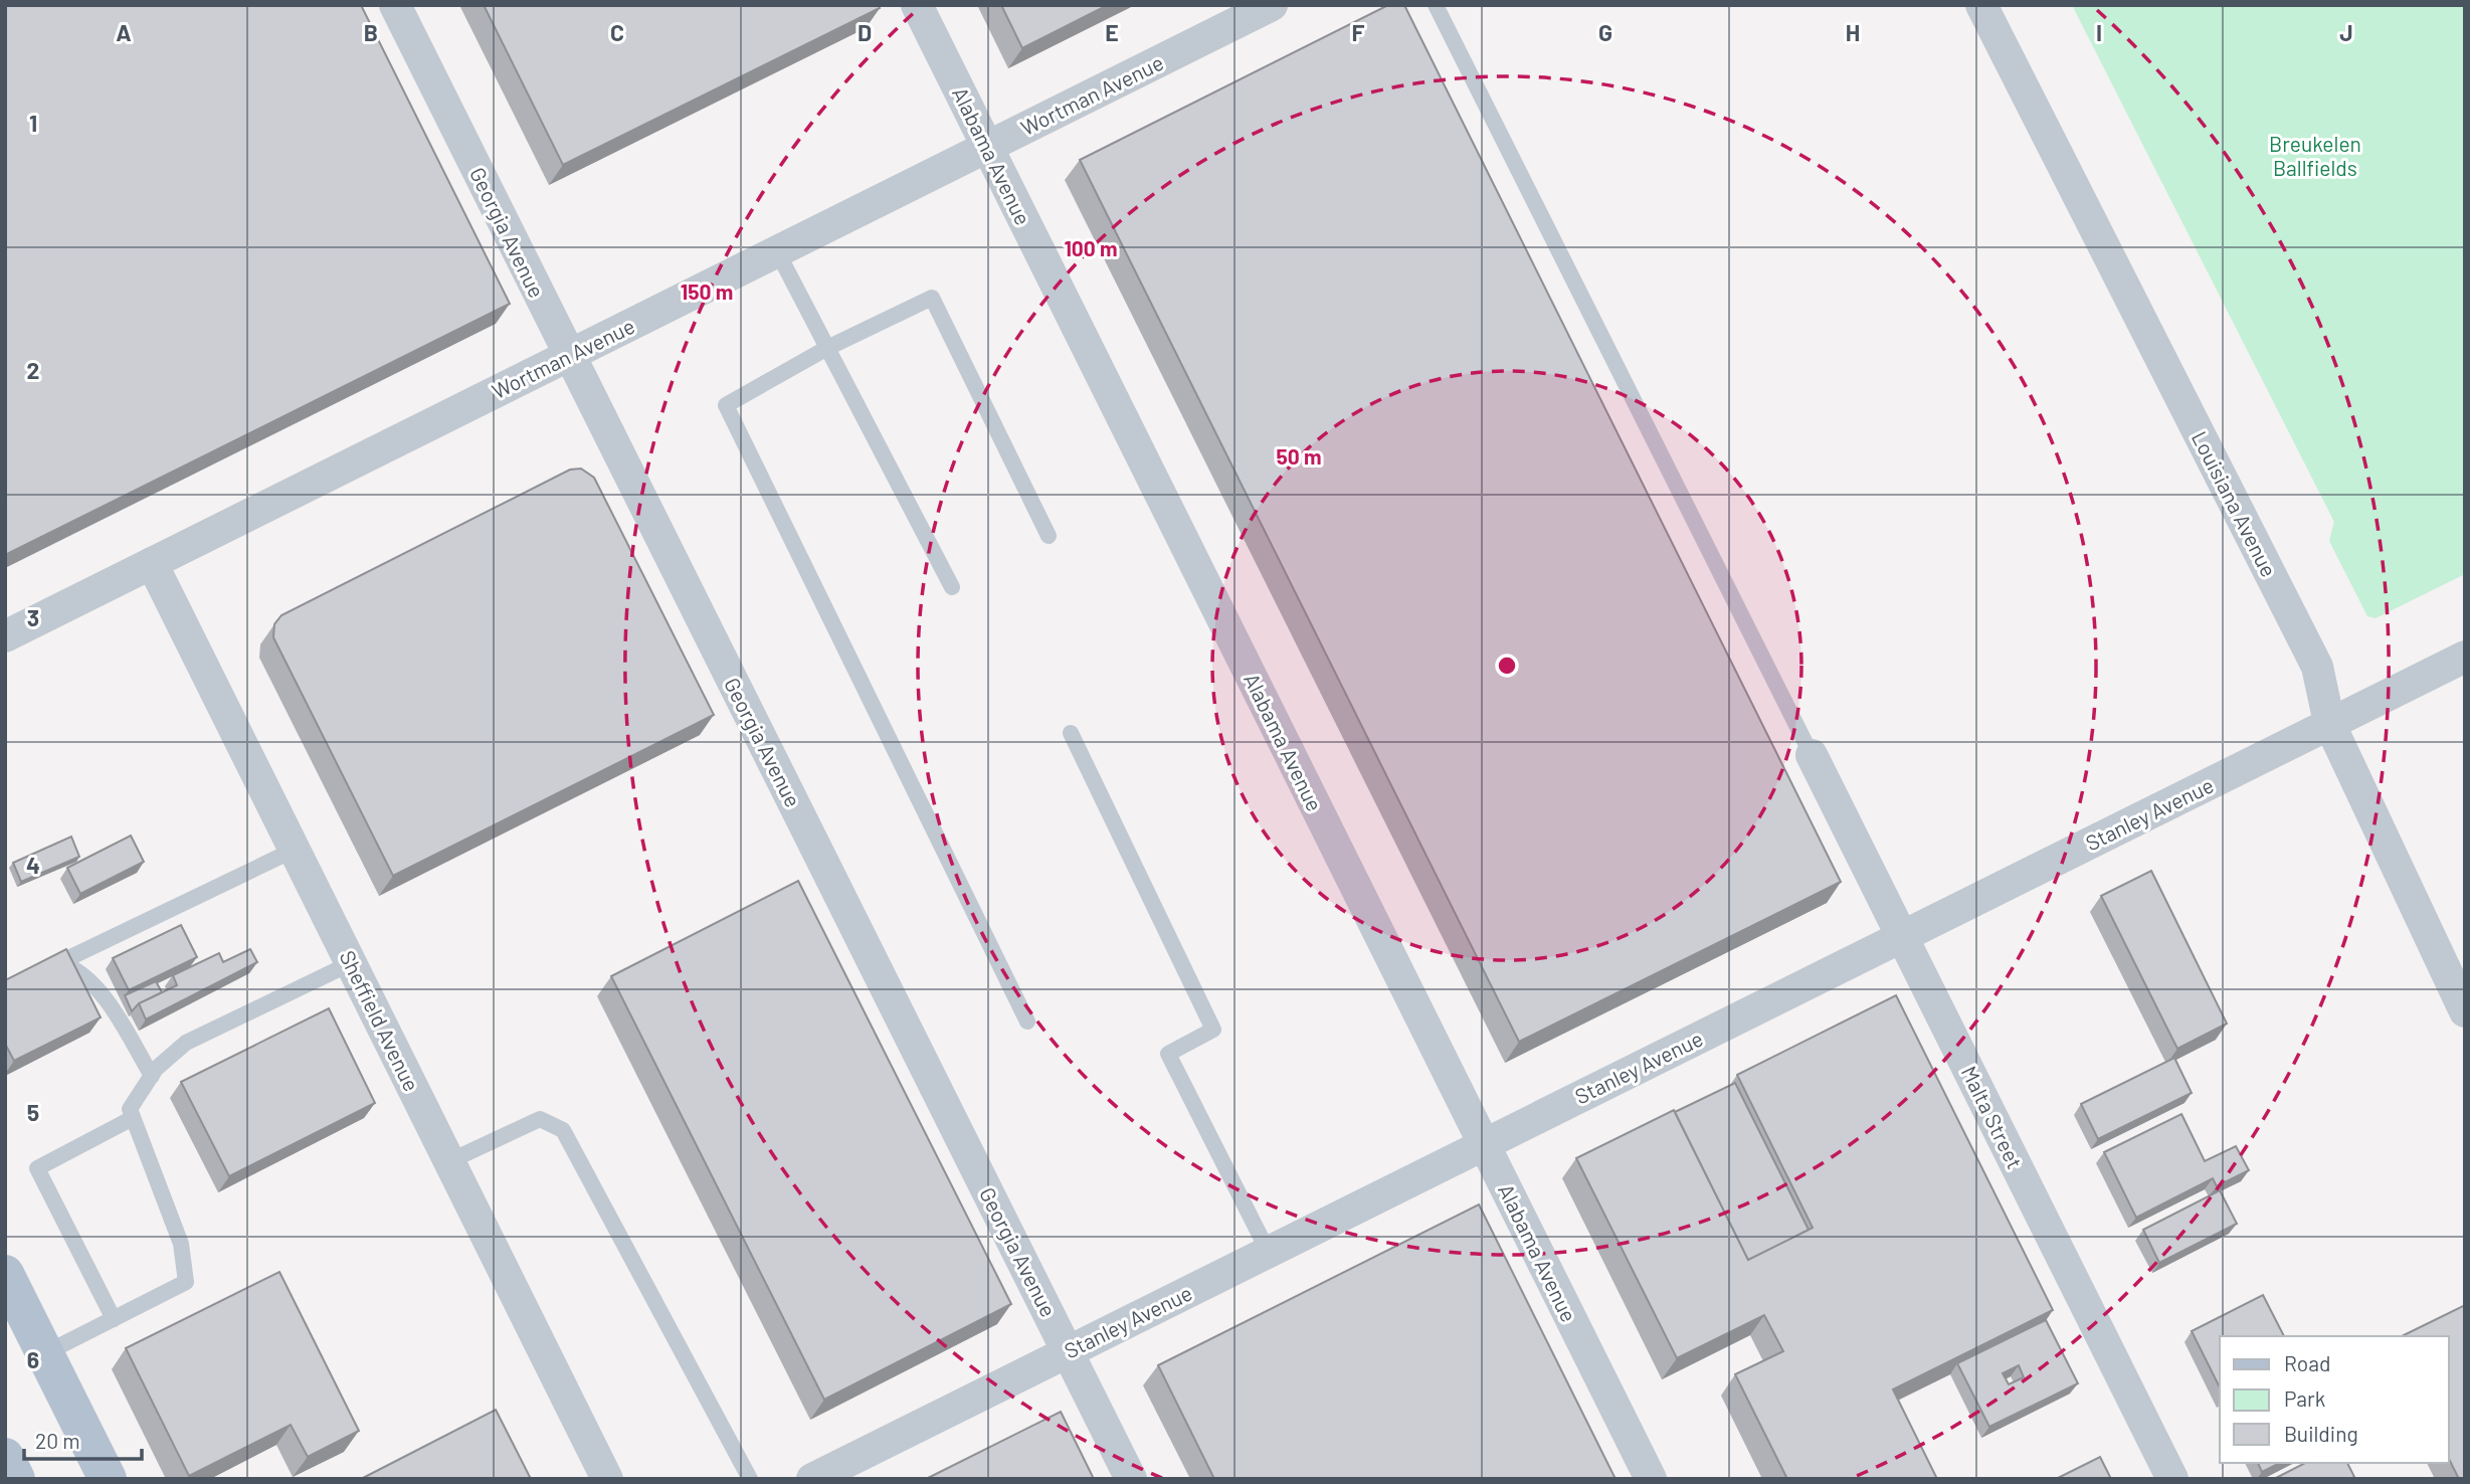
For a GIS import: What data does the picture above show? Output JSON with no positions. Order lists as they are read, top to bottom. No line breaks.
{"streets":{"street":["Wortman Avenue","Alabama Avenue","Georgia Avenue","Louisiana Avenue","Stanley Avenue","Sheffield Avenue","Malta Street"]},"crossings":[["Wortman Avenue","Alabama Avenue"],["Wortman Avenue","Georgia Avenue"],["Wortman Avenue","Sheffield Avenue"],["Alabama Avenue","Stanley Avenue"],["Georgia Avenue","Stanley Avenue"],["Louisiana Avenue","Stanley Avenue"],["Stanley Avenue","Malta Street"]],"parks":["Breukelen Ballfields"],"legend":["Road","Park","Building"],"scale_bar":"20 m","grid":{"columns":["A","B","C","D","E","F","G","H","I","J"],"rows":["1","2","3","4","5","6"]},"rings":["100 m","150 m","50 m"]}
